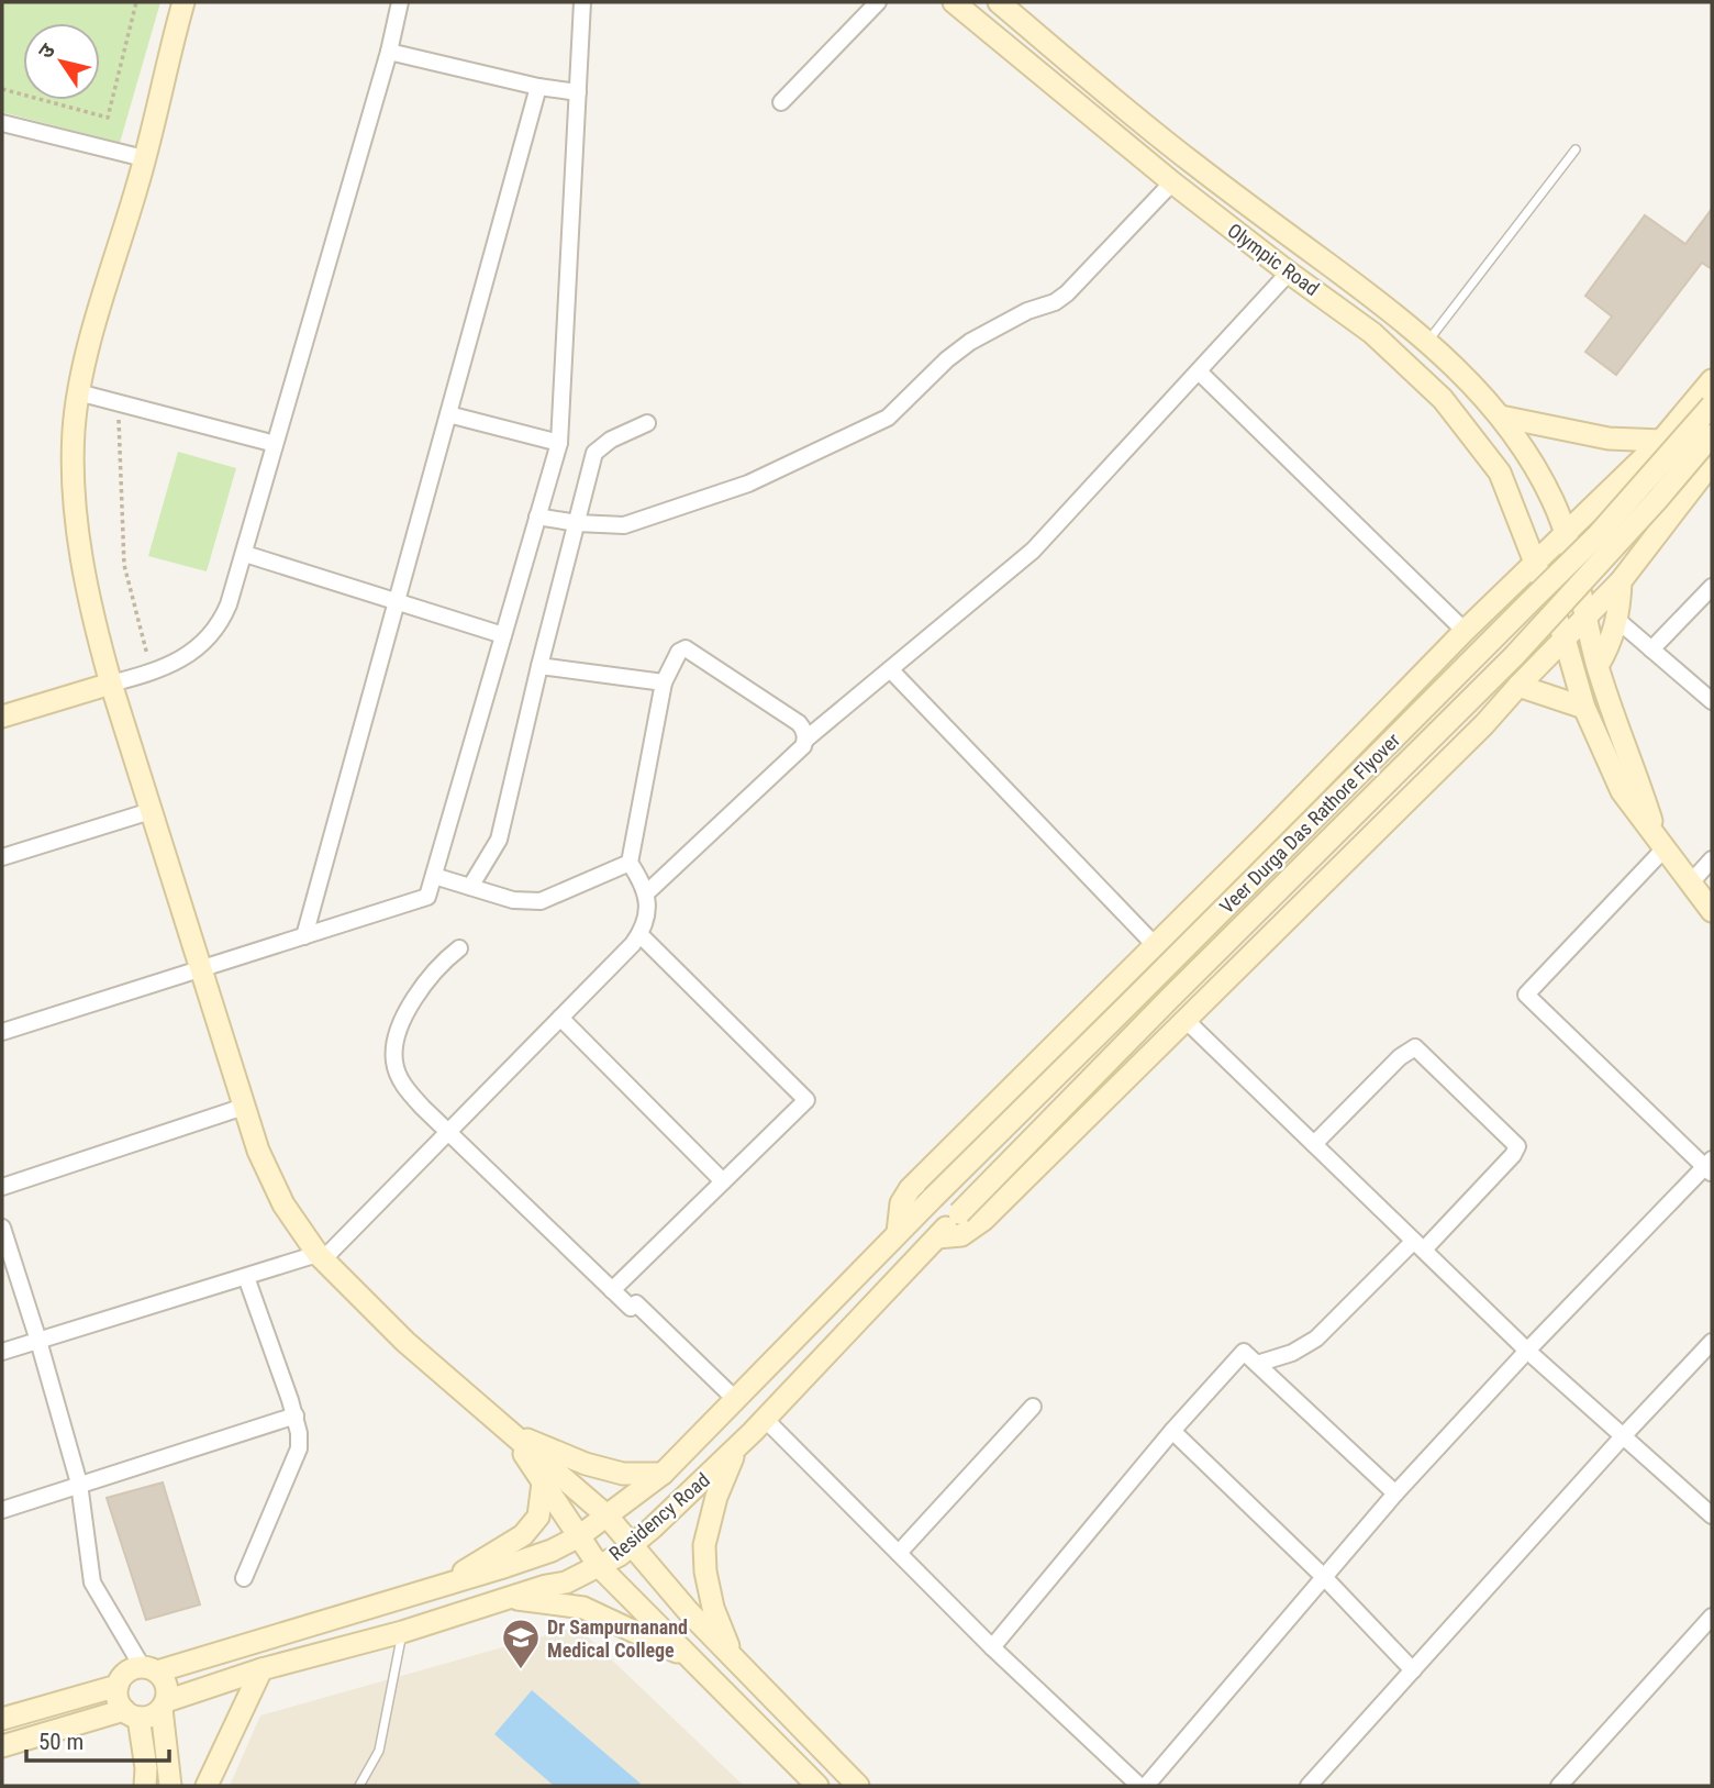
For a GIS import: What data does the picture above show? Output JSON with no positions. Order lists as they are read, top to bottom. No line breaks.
{"streets":{"street":["Olympic Road","Veer Durga Das Rathore Flyover","Residency Road"]},"crossings":[["Veer Durga Das Rathore Flyover","Residency Road"]],"places":{"school or university":["Dr Sampurnanand Medical College"]},"scale_bar":"50 m","north":"top left"}
